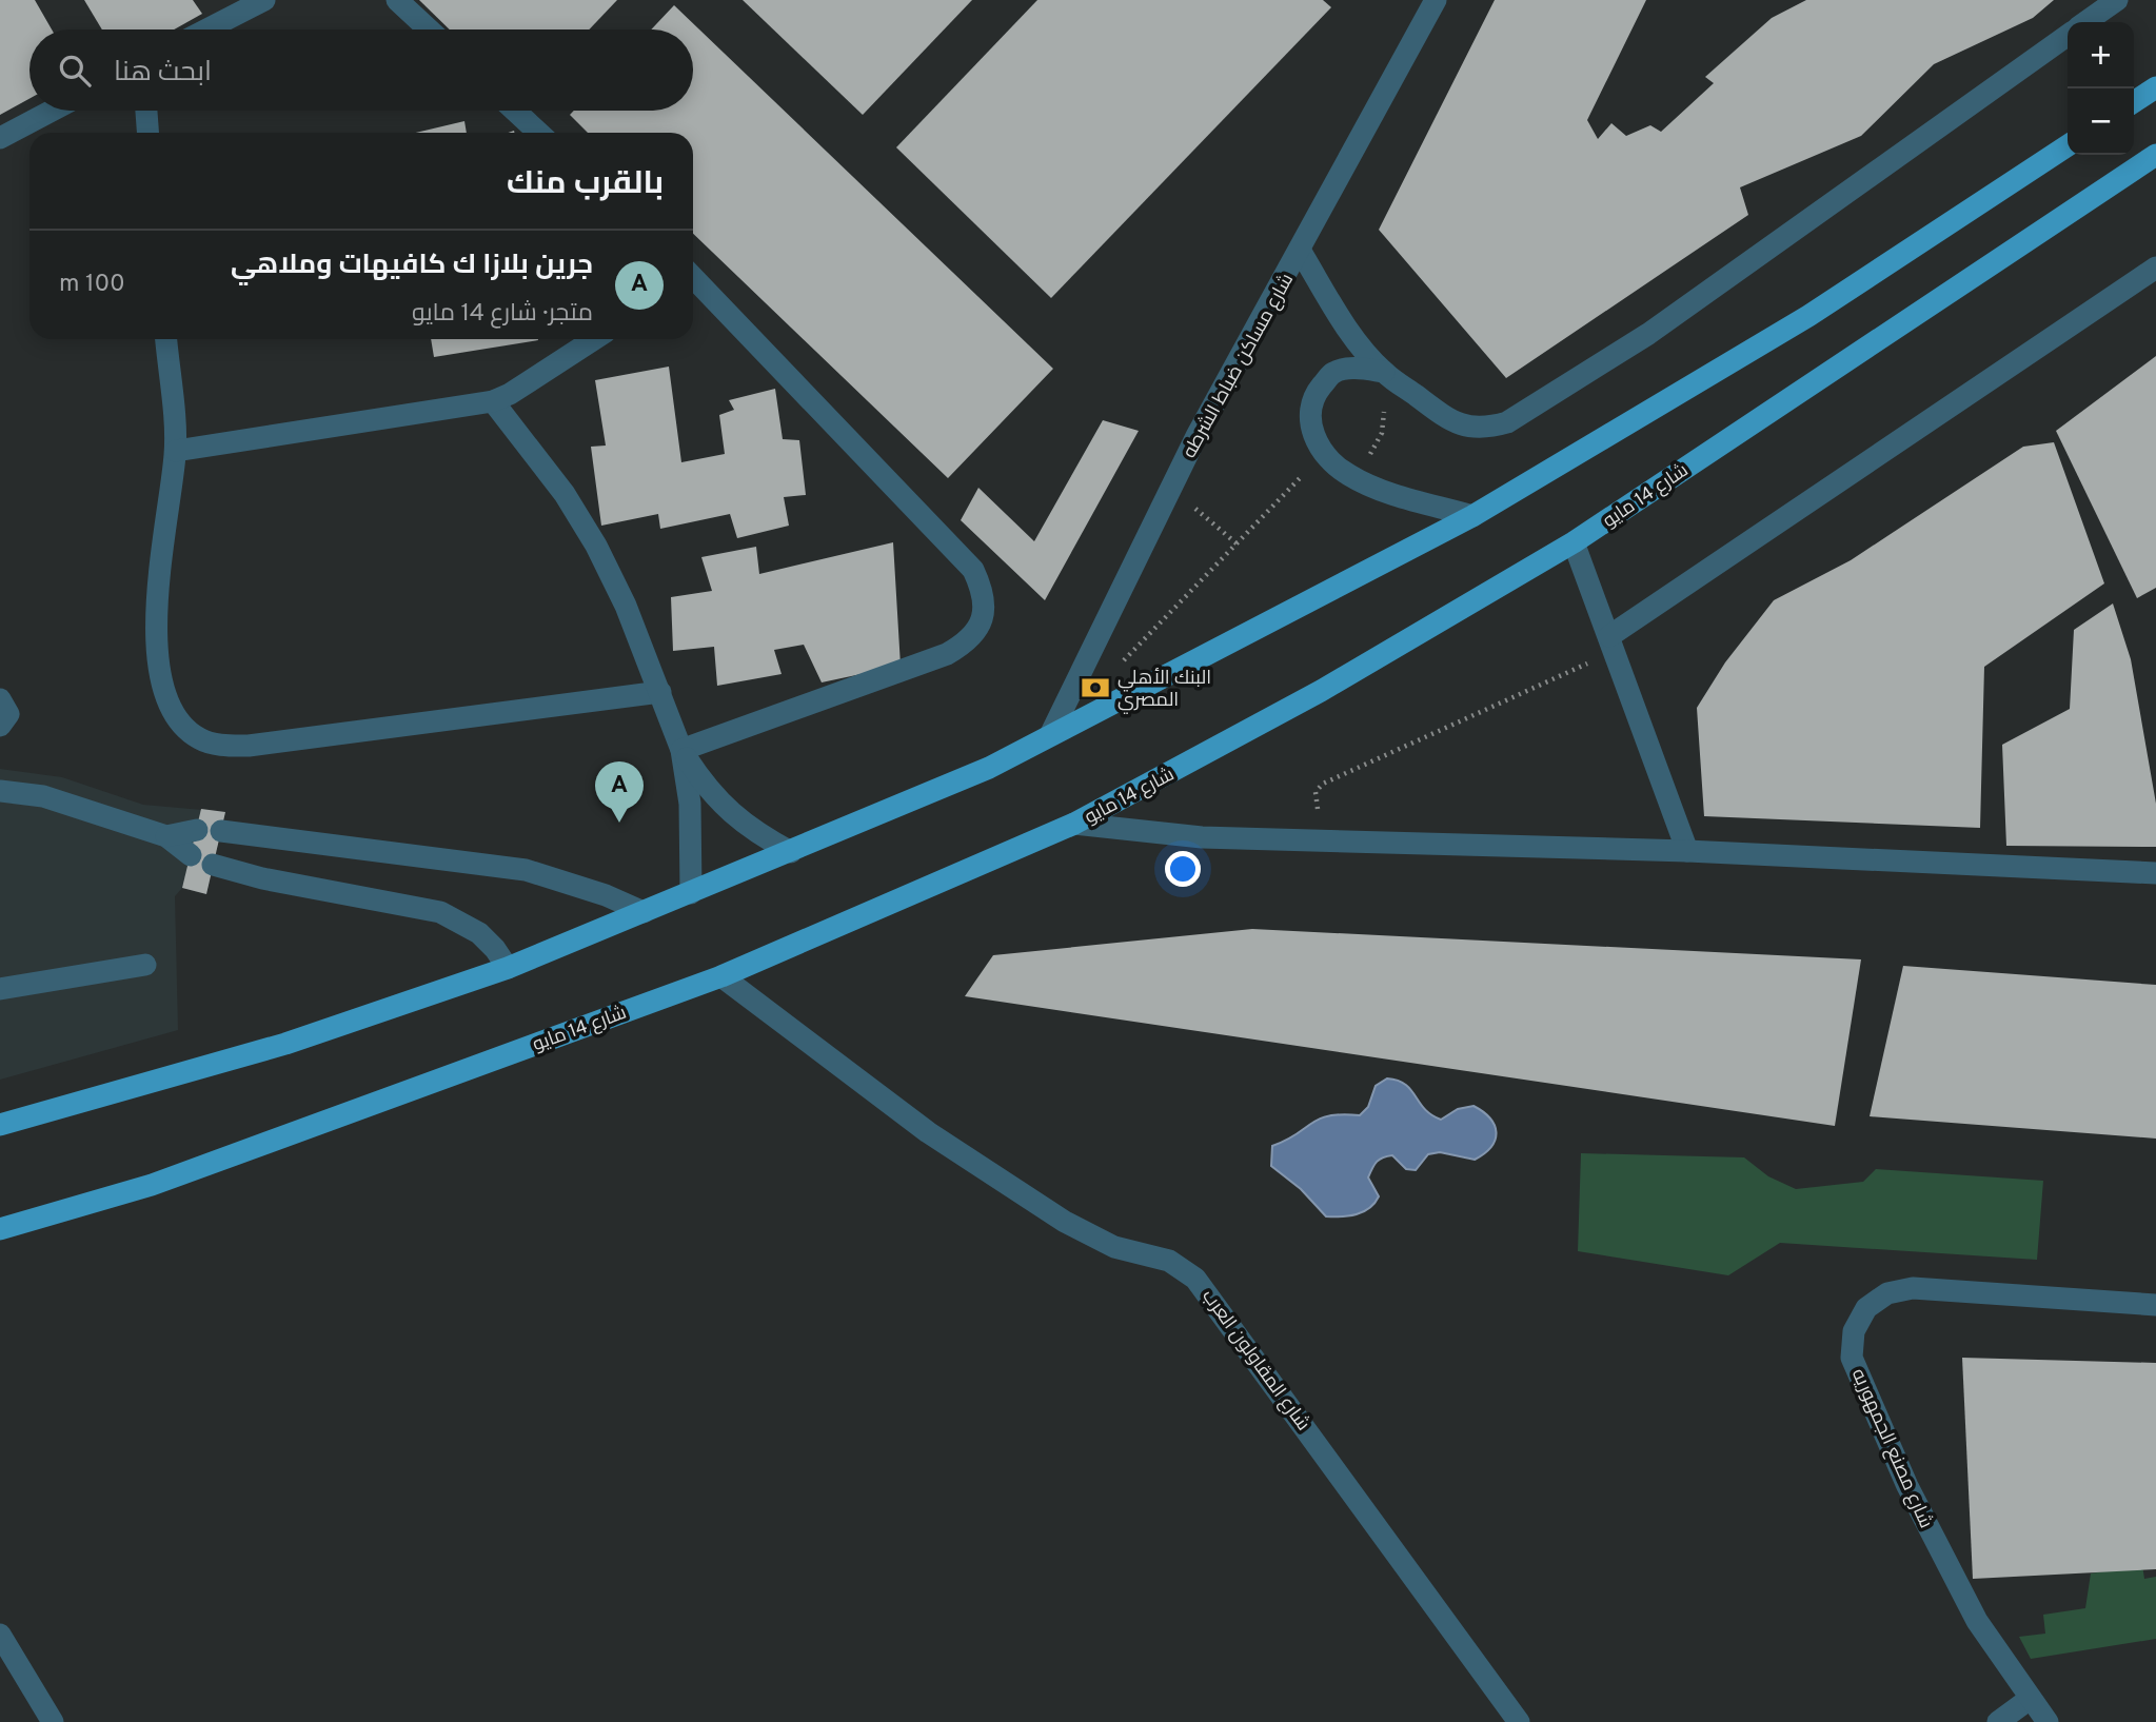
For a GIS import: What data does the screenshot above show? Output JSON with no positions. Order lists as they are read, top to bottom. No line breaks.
{"streets":{"main road":["شارع 14 مايو"],"street":["شارع مساكن ضباط الشرطه","شارع المقاولون العرب","شارع مصنع الجمهوريه"]},"crossings":[["شارع 14 مايو","شارع المقاولون العرب"]],"places":{"bank":["البنك الأهلي المصري"]},"page":{"map_buttons":["+","−"],"search":"ابحث هنا","heading":"بالقرب منك","list":[{"mark":"A","name":"جرين بلازا ك كافيهات وملاهي","note":"متجر · شارع 14 مايو","value":"100 m"}],"pins":"A"}}
